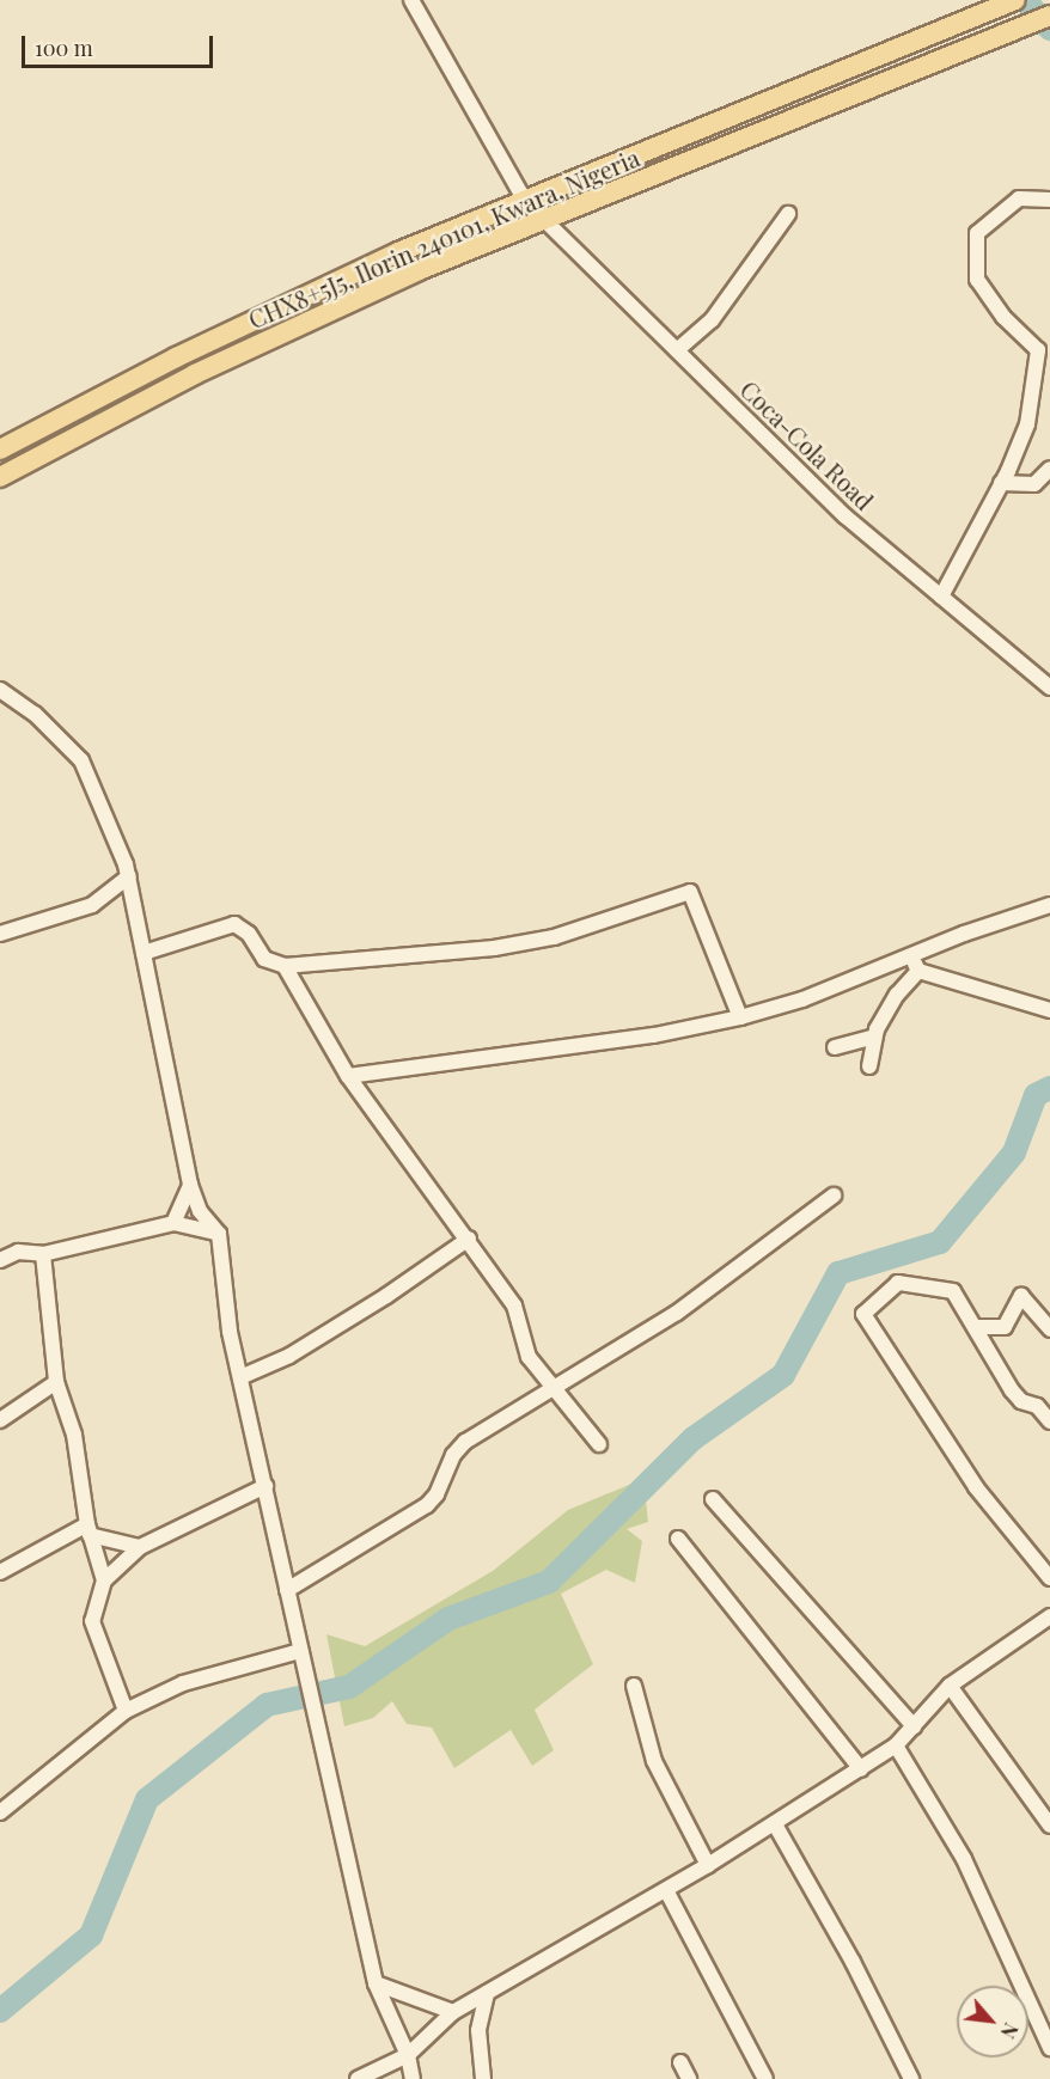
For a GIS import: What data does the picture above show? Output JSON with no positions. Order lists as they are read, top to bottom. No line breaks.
{"streets":{"main road":["CHX8+5J5, Ilorin 240101, Kwara, Nigeria"],"street":["Coca-Cola Road"]},"crossings":[["CHX8+5J5, Ilorin 240101, Kwara, Nigeria","Coca-Cola Road"]],"scale_bar":"100 m","north":"bottom right"}
